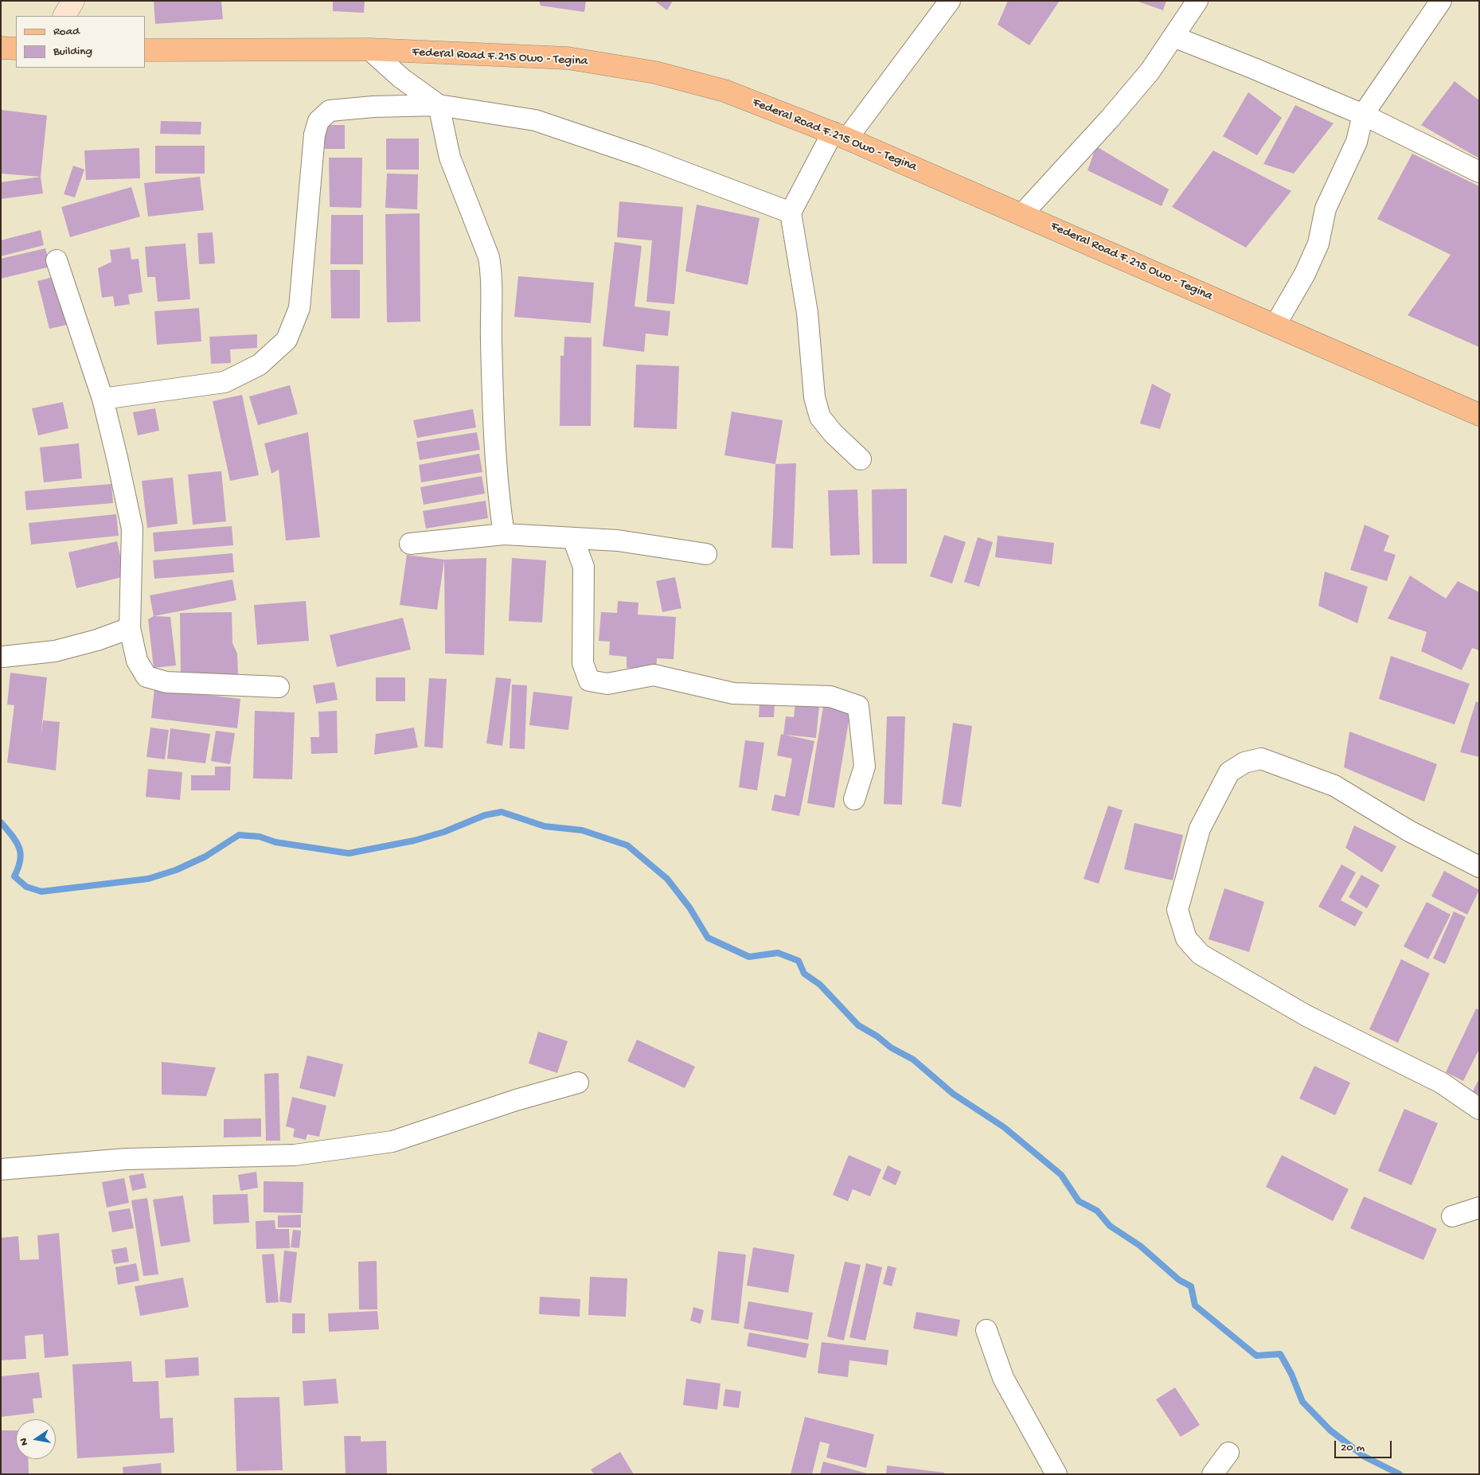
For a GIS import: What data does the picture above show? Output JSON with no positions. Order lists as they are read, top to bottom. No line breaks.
{"streets":{"main road":["Federal Road F.215 Owo - Tegina"]},"legend":["Road","Building"],"scale_bar":"20 m","north":"left"}
